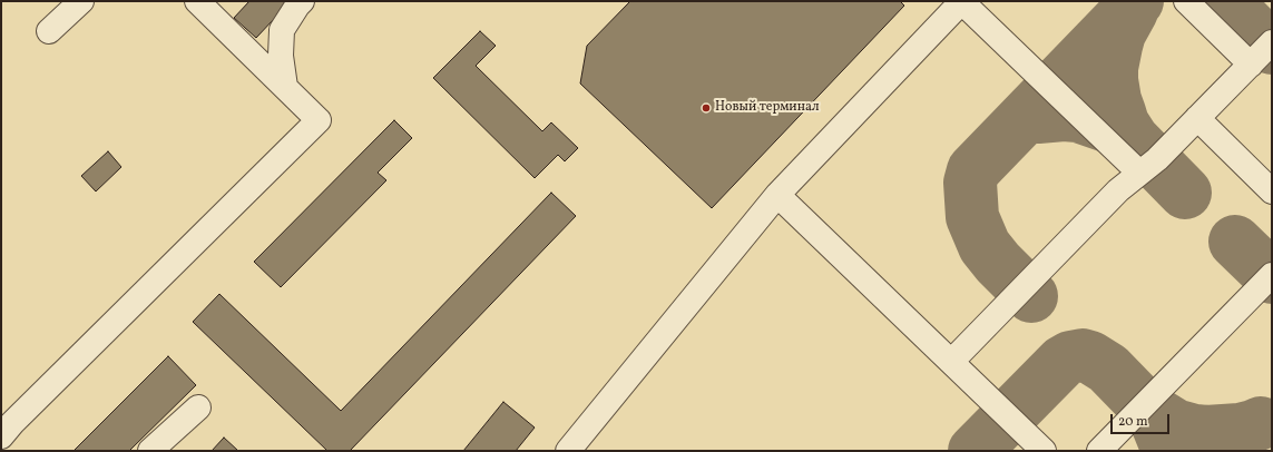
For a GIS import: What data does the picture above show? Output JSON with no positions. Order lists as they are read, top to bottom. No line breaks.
{"places":["Новый терминал"],"scale_bar":"20 m"}
